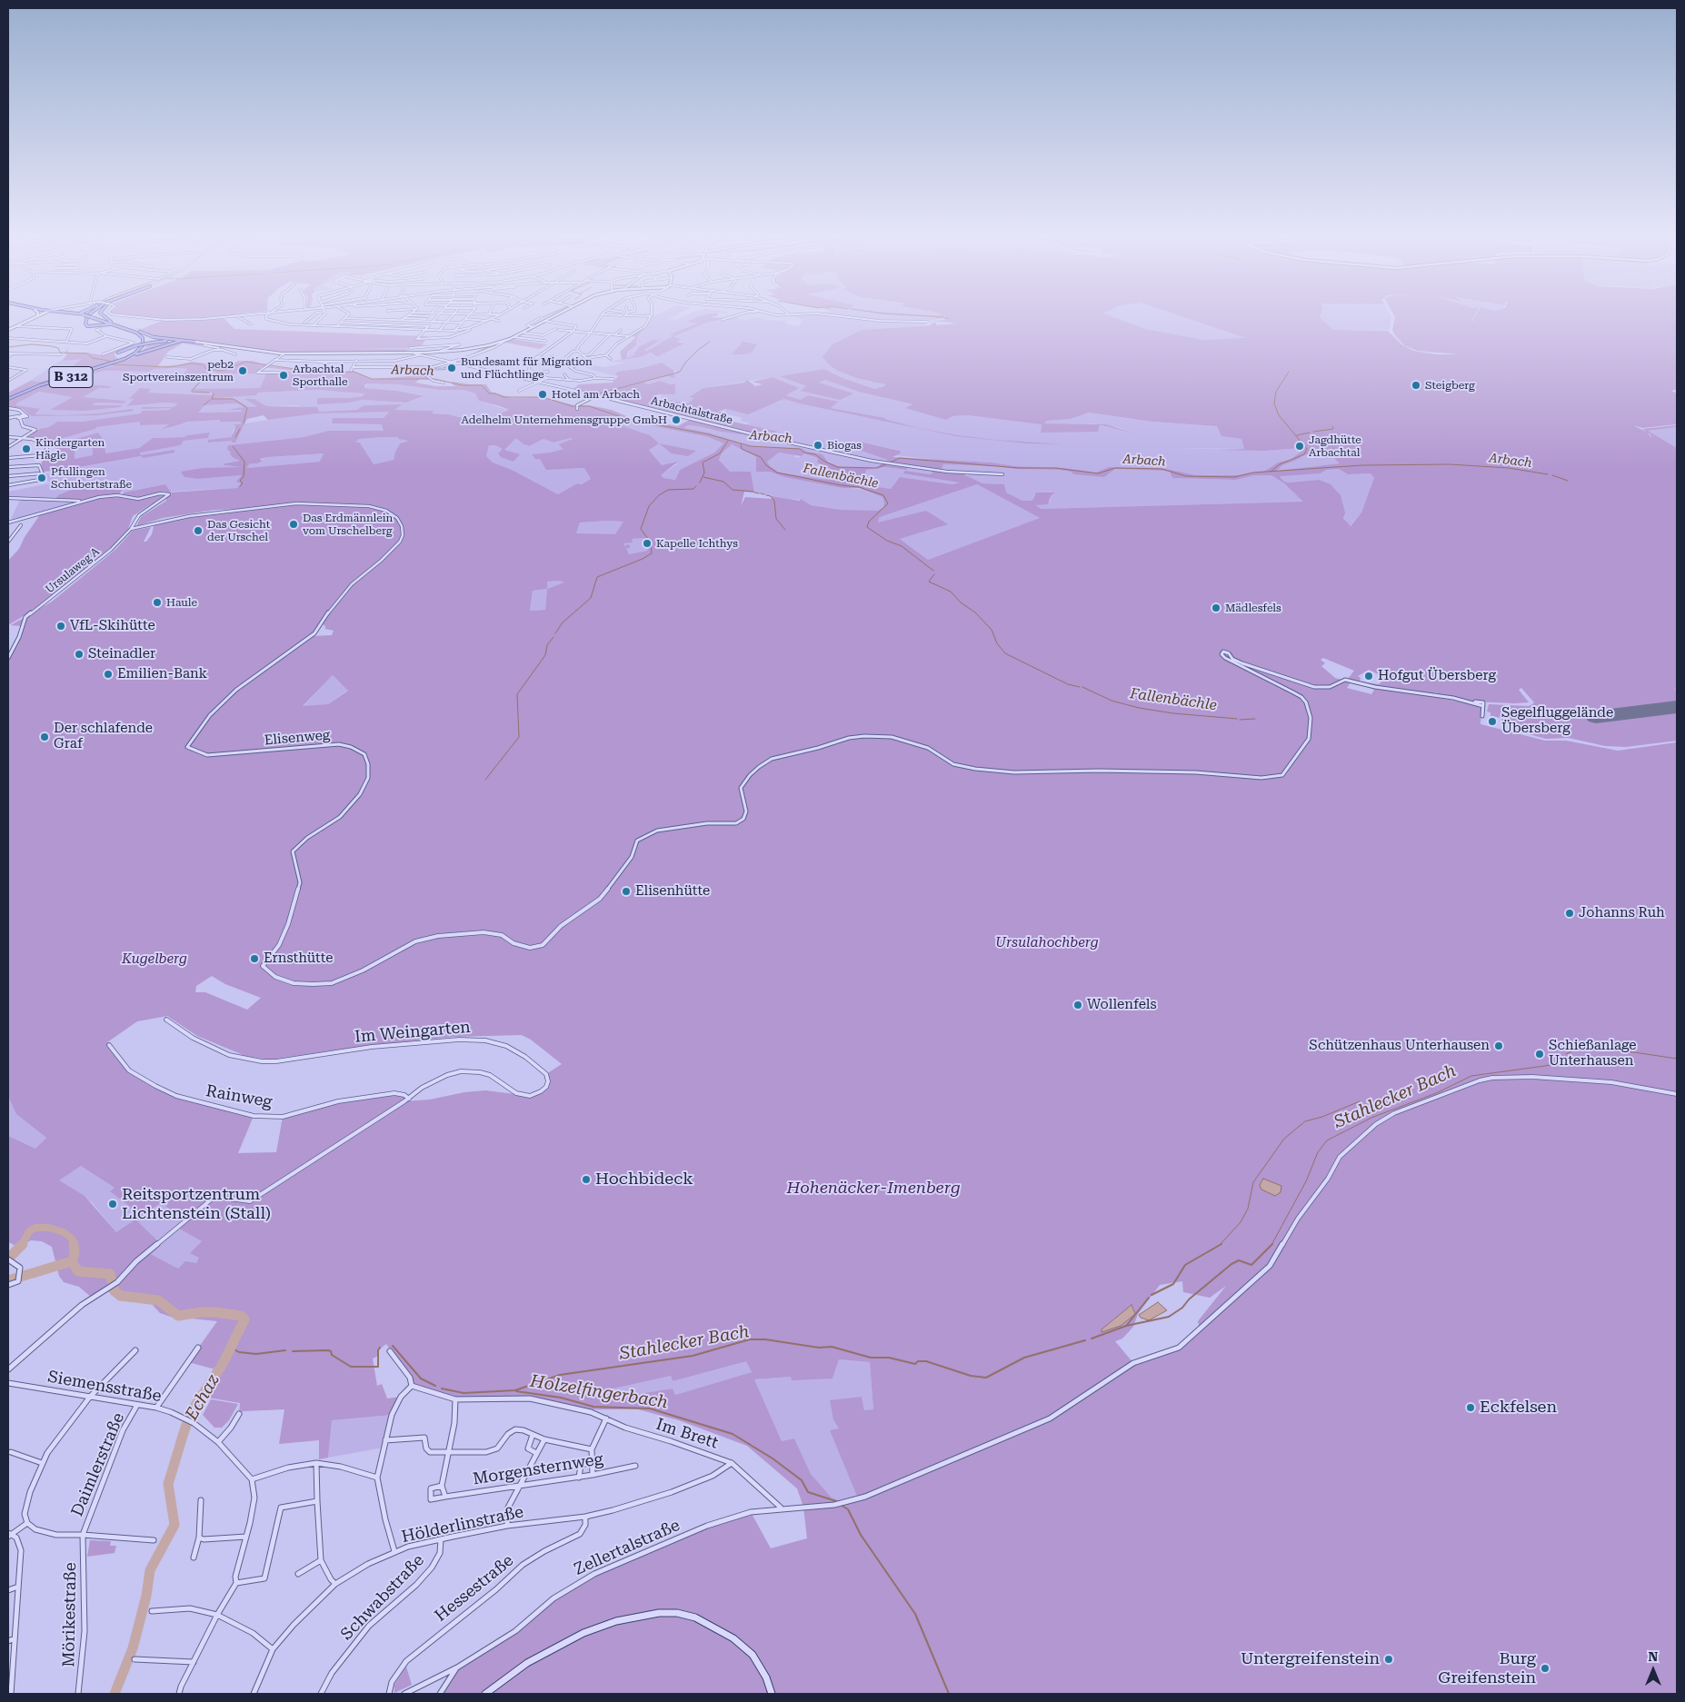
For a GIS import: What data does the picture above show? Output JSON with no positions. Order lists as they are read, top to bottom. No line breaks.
{"streets":{"main road":["B 312"],"street":["Arbachtalstraße","Ursulaweg A","Elisenweg","Im Weingarten","Rainweg","Siemensstraße","Im Brett","Daimlerstraße","Morgensternweg","Hölderlinstraße","Zellertalstraße","Hessestraße","Schwabstraße","Mörikestraße"]},"crossings":[["Ursulaweg A","Elisenweg"],["Im Weingarten","Rainweg"],["Siemensstraße","Daimlerstraße"],["Im Brett","Hölderlinstraße"],["Im Brett","Zellertalstraße"],["Daimlerstraße","Mörikestraße"],["Hölderlinstraße","Hessestraße"],["Hölderlinstraße","Schwabstraße"]],"water":["Arbach","Fallenbächle","Stahlecker Bach","Holzelfingerbach","Echaz"],"parks":["Ursulahochberg","Kugelberg","Hohenäcker-Imenberg"],"places":["Bundesamt für Migration und Flüchtlinge","peb2 Sportvereinszentrum","Arbachtal Sporthalle","Steigberg","Hotel am Arbach","Adelhelm Unternehmensgruppe GmbH","Biogas","Jagdhütte Arbachtal","Kindergarten Hägle","Pfullingen Schubertstraße","Das Erdmännlein vom Urschelberg","Das Gesicht der Urschel","Kapelle Ichthys","Haule","Mädlesfels","VfL-Skihütte","Steinadler","Emilien-Bank","Hofgut Übersberg","Segelfluggelände Übersberg","Der schlafende Graf","Elisenhütte","Johanns Ruh","Ernsthütte","Wollenfels","Schützenhaus Unterhausen","Schießanlage Unterhausen","Hochbideck","Reitsportzentrum Lichtenstein (Stall)","Eckfelsen","Untergreifenstein","Burg Greifenstein"],"north":"top"}
